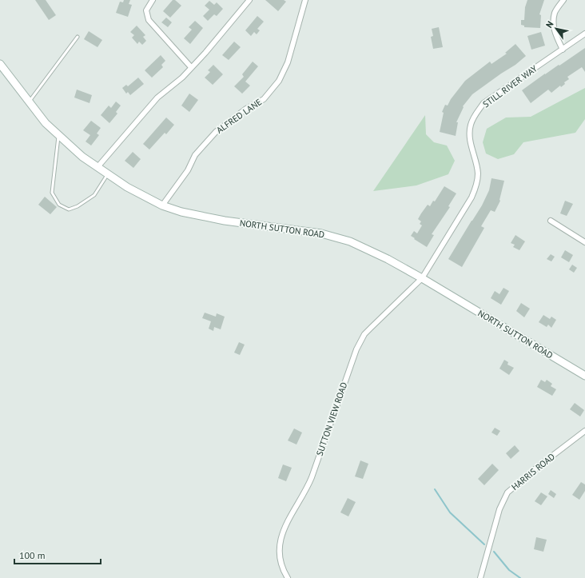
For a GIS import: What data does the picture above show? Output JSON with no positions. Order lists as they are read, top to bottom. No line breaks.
{"streets":{"main road":["NORTH SUTTON ROAD"],"street":["STILL RIVER WAY","ALFRED LANE","SUTTON VIEW ROAD","HARRIS ROAD"]},"crossings":[["STILL RIVER WAY","NORTH SUTTON ROAD"],["STILL RIVER WAY","SUTTON VIEW ROAD"],["ALFRED LANE","NORTH SUTTON ROAD"],["NORTH SUTTON ROAD","SUTTON VIEW ROAD"]],"scale_bar":"100 m","north":"top left"}
